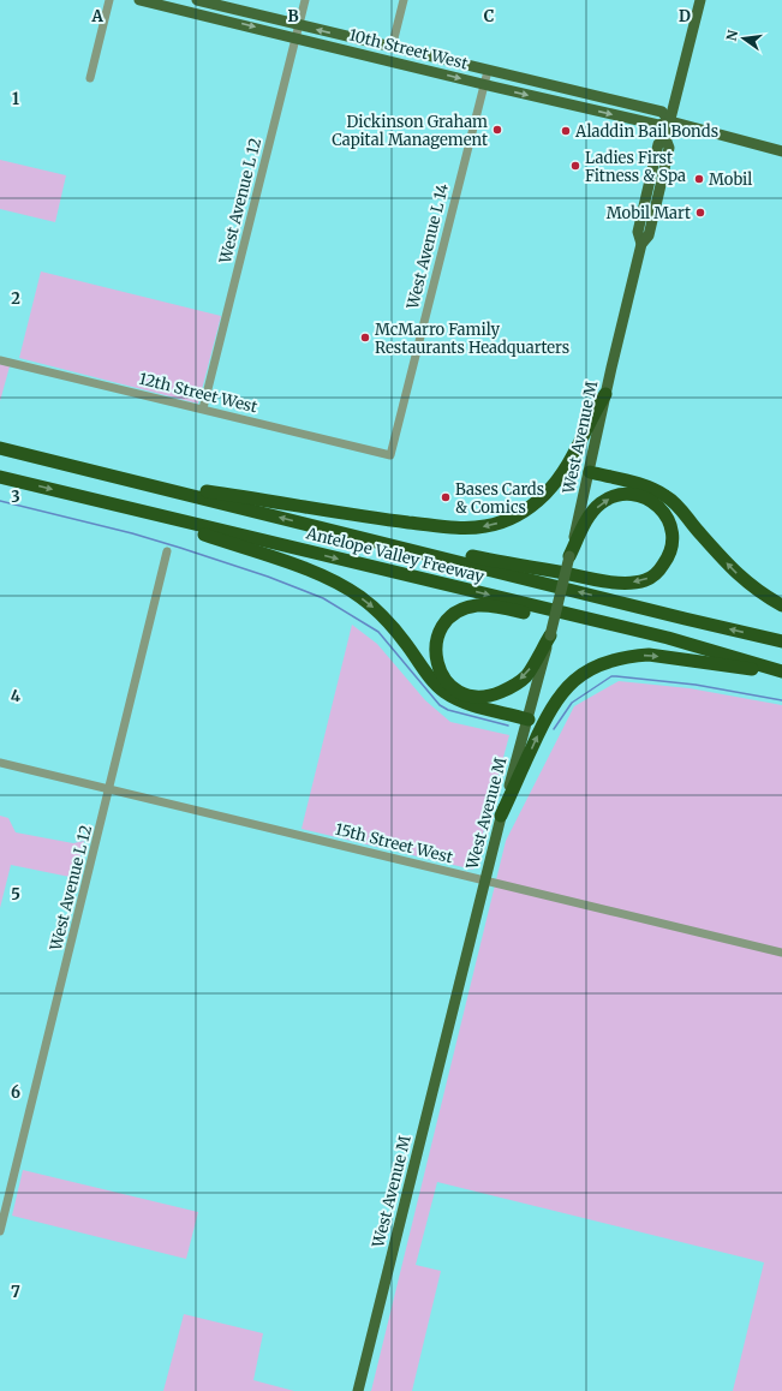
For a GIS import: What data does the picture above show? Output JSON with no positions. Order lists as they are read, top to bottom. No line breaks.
{"streets":{"highway":["Antelope Valley Freeway"],"main road":["10th Street West","West Avenue M"],"street":["West Avenue L 12","West Avenue L 14","12th Street West","15th Street West"]},"crossings":[["10th Street West","West Avenue L 12"],["10th Street West","West Avenue L 14"],["10th Street West","West Avenue M"],["West Avenue L 12","12th Street West"],["West Avenue L 12","15th Street West"],["West Avenue L 14","12th Street West"],["West Avenue M","15th Street West"]],"places":["Dickinson Graham Capital Management","Aladdin Bail Bonds","Ladies First Fitness & Spa","Mobil","Mobil Mart","McMarro Family Restaurants Headquarters","Bases Cards & Comics"],"north":"left","grid":{"columns":["A","B","C","D"],"rows":["1","2","3","4","5","6","7"]}}
